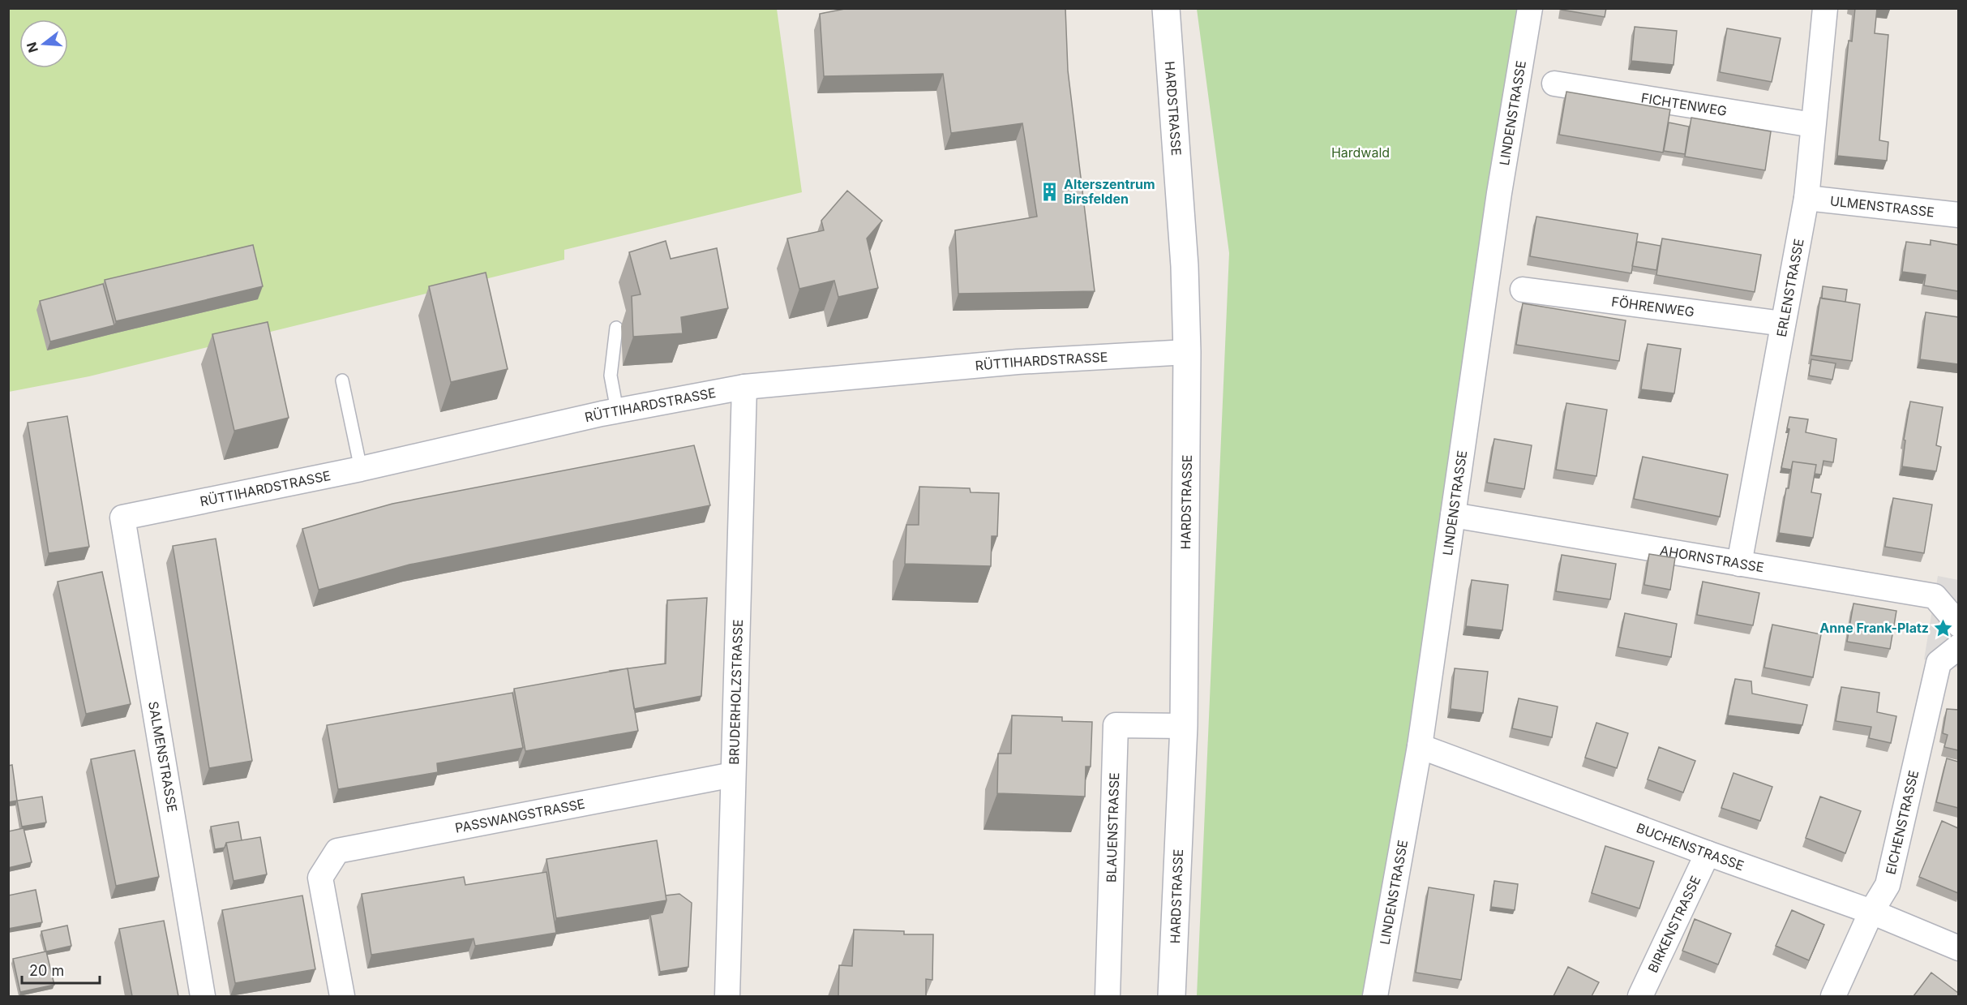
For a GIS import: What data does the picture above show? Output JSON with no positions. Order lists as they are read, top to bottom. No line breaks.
{"streets":{"street":["FICHTENWEG","HARDSTRASSE","LINDENSTRASSE","ULMENSTRASSE","ERLENSTRASSE","FÖHRENWEG","RÜTTIHARDSTRASSE","AHORNSTRASSE","BRUDERHOLZSTRASSE","SALMENSTRASSE","PASSWANGSTRASSE","EICHENSTRASSE","BLAUENSTRASSE","BUCHENSTRASSE","BIRKENSTRASSE"]},"crossings":[["FICHTENWEG","ERLENSTRASSE"],["HARDSTRASSE","RÜTTIHARDSTRASSE"],["HARDSTRASSE","BLAUENSTRASSE"],["LINDENSTRASSE","AHORNSTRASSE"],["LINDENSTRASSE","BUCHENSTRASSE"],["ULMENSTRASSE","ERLENSTRASSE"],["ERLENSTRASSE","FÖHRENWEG"],["ERLENSTRASSE","AHORNSTRASSE"],["RÜTTIHARDSTRASSE","BRUDERHOLZSTRASSE"],["RÜTTIHARDSTRASSE","SALMENSTRASSE"],["BRUDERHOLZSTRASSE","PASSWANGSTRASSE"],["EICHENSTRASSE","BUCHENSTRASSE"],["BUCHENSTRASSE","BIRKENSTRASSE"]],"parks":["Hardwald"],"places":{"building":["Alterszentrum Birsfelden"],"place":["Anne Frank-Platz"]},"scale_bar":"20 m","north":"left"}
